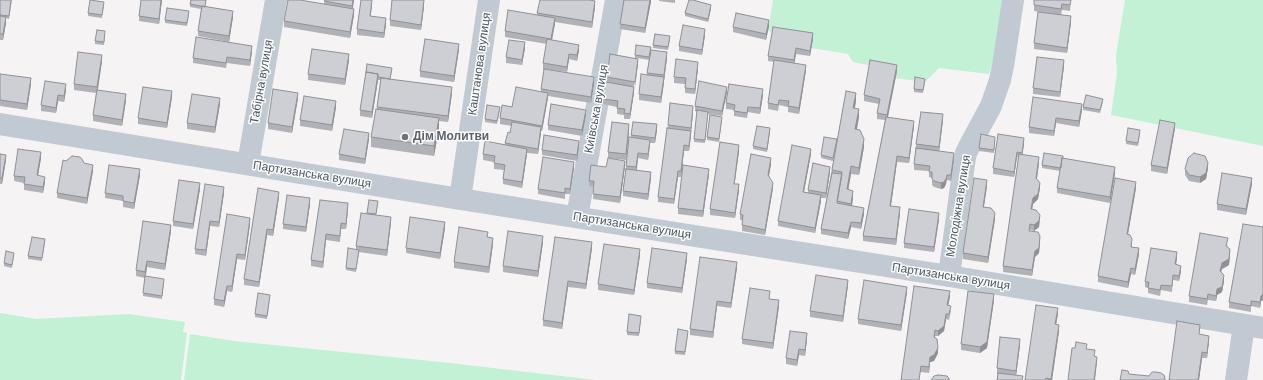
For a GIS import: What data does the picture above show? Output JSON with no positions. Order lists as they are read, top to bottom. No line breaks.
{"streets":{"street":["Каштанова вулиця","Табірна вулиця","Київська вулиця","Партизанська вулиця","Молодіжна вулиця"]},"crossings":[["Каштанова вулиця","Партизанська вулиця"],["Табірна вулиця","Партизанська вулиця"],["Київська вулиця","Партизанська вулиця"],["Партизанська вулиця","Молодіжна вулиця"]],"places":["Дім Молитви"]}
